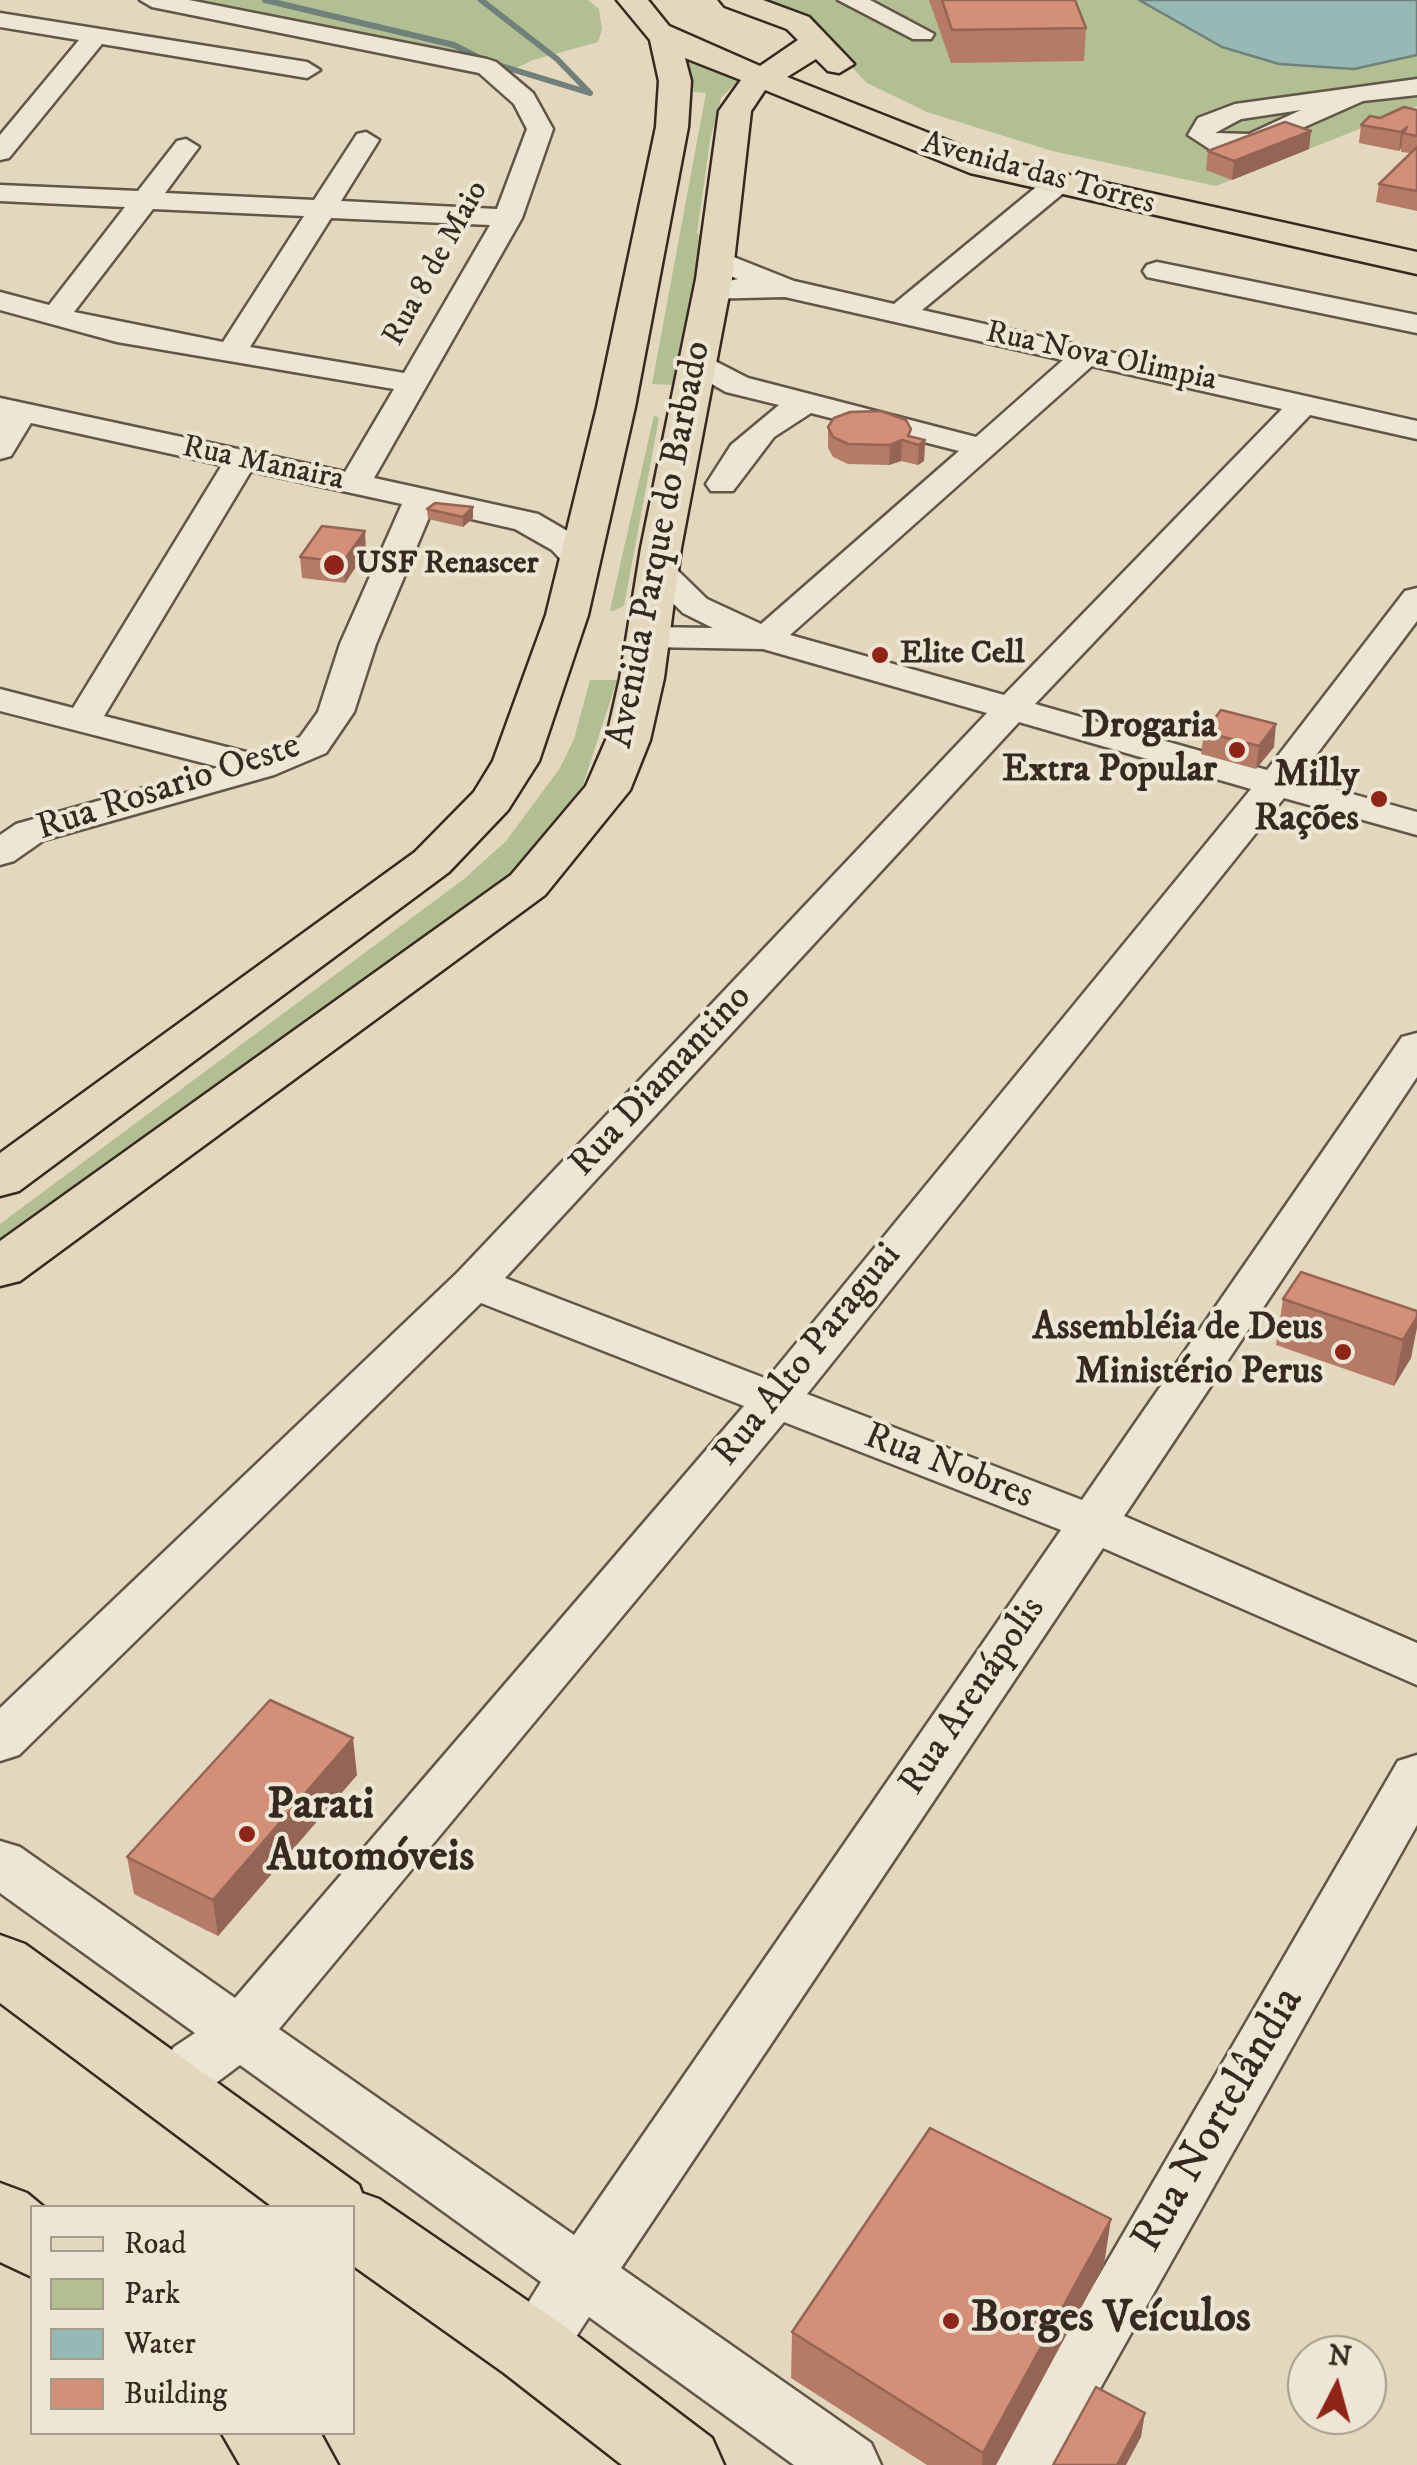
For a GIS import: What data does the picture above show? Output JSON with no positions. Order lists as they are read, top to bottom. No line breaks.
{"streets":{"main road":["Avenida das Torres","Avenida Parque do Barbado"],"street":["Rua 8 de Maio","Rua Nova Olimpia","Rua Manaira","Rua Rosario Oeste","Rua Diamantino","Rua Alto Paraguai","Rua Nobres","Rua Arenápolis","Rua Nortelândia"]},"crossings":[["Avenida das Torres","Avenida Parque do Barbado"],["Rua 8 de Maio","Rua Manaira"],["Rua Nova Olimpia","Avenida Parque do Barbado"],["Rua Nova Olimpia","Rua Diamantino"],["Rua Manaira","Avenida Parque do Barbado"],["Rua Manaira","Rua Rosario Oeste"],["Rua Diamantino","Rua Nobres"],["Rua Alto Paraguai","Rua Nobres"],["Rua Nobres","Rua Arenápolis"]],"places":["USF Renascer","Elite Cell","Drogaria Extra Popular","Milly Rações","Assembléia de Deus Ministério Perus","Parati Automóveis","Borges Veículos"],"legend":["Road","Park","Water","Building"],"north":"top"}
